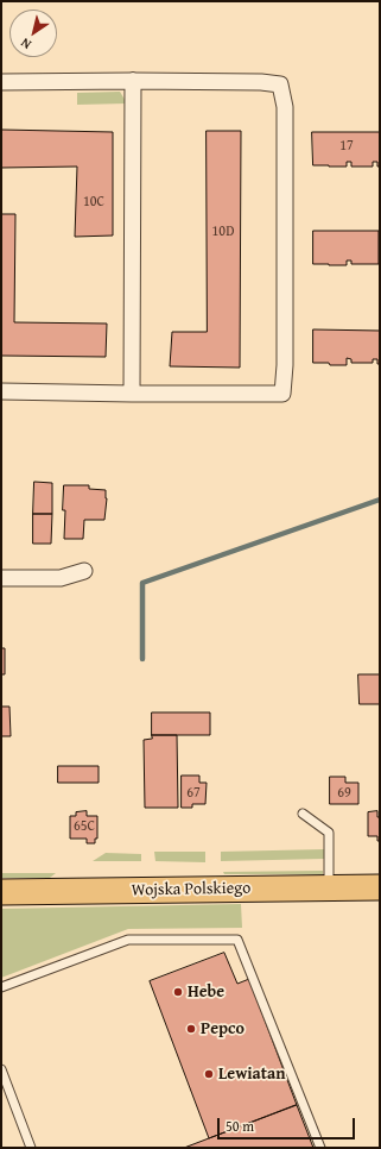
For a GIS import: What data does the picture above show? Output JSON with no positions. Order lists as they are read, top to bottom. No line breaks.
{"streets":{"main road":["Wojska Polskiego"]},"places":["Hebe","Pepco","Lewiatan"],"house_numbers":["17","10C","10D","67","69","65C"],"scale_bar":"50 m","north":"bottom left"}
